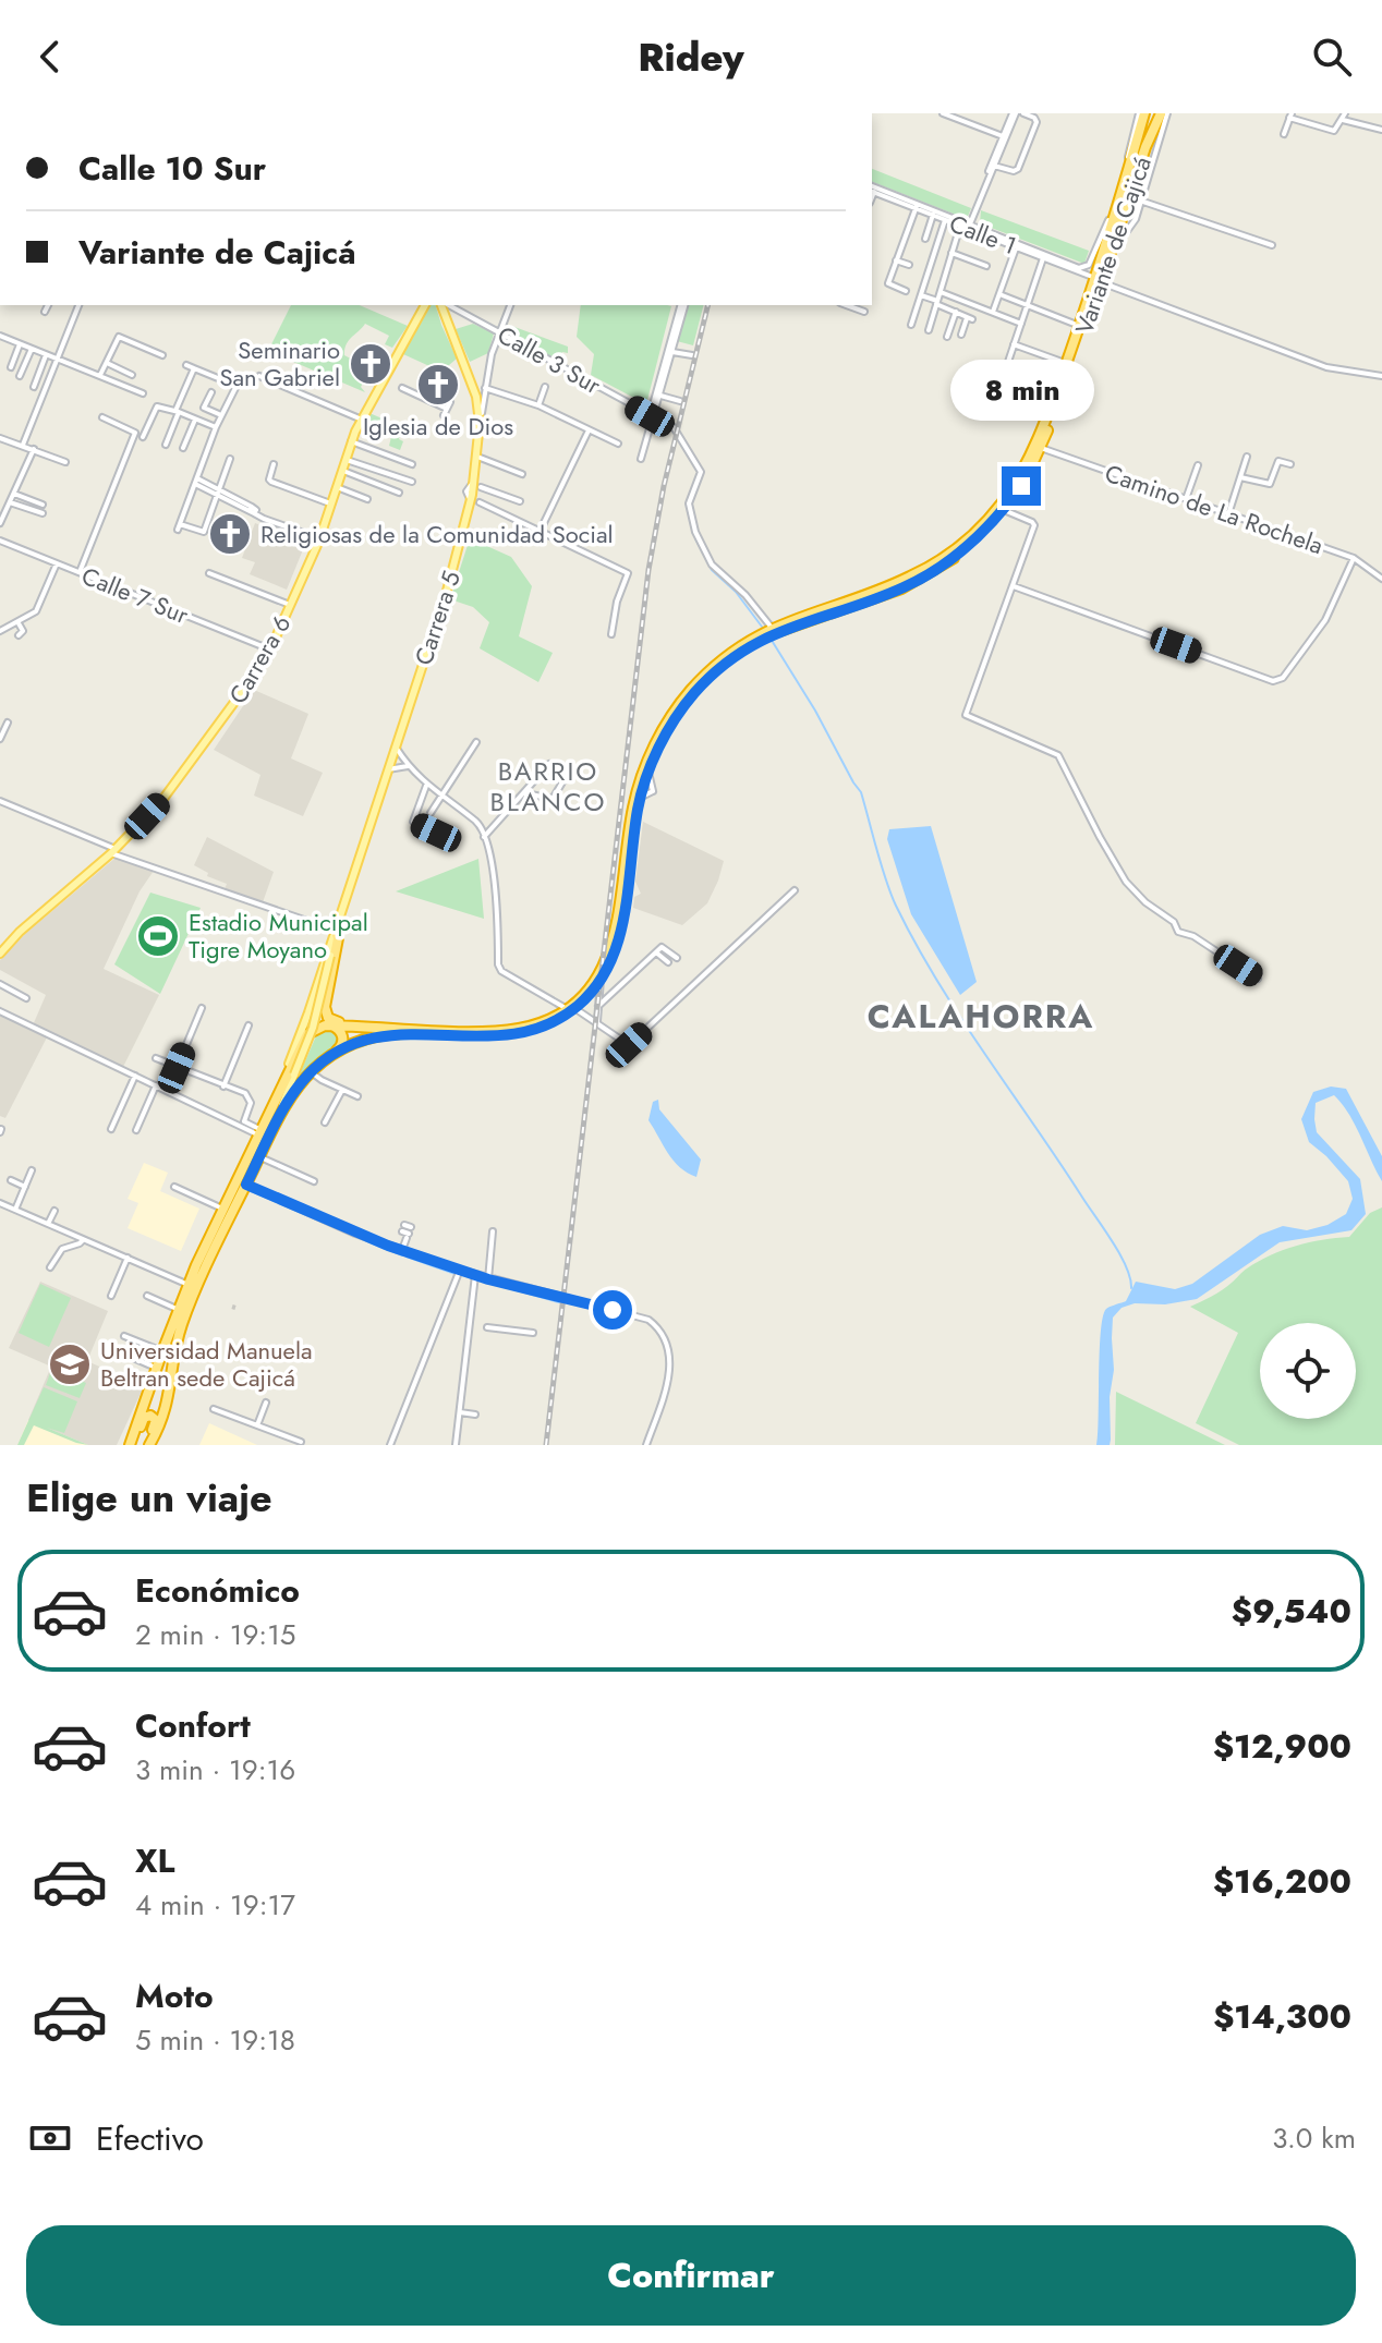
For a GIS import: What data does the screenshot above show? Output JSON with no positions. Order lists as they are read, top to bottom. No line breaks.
{"streets":{"highway":["Variante de Cajicá"],"main road":["Carrera 5","Carrera 6"],"street":["Calle 1","Calle 3 Sur","Camino de La Rochela","Calle 7 Sur"]},"crossings":[["Calle 1","Variante de Cajicá"],["Variante de Cajicá","Calle 3 Sur"],["Variante de Cajicá","Camino de La Rochela"],["Variante de Cajicá","Carrera 5"],["Calle 3 Sur","Carrera 5"],["Calle 7 Sur","Carrera 6"]],"districts":["BARRIO BLANCO","CALAHORRA"],"places":{"church":["Seminario San Gabriel","Iglesia de Dios","Religiosas de la Comunidad Social"],"sports":["Estadio Municipal Tigre Moyano"],"school or university":["Universidad Manuela Beltran sede Cajicá"]},"page":{"header":"Ridey","banner":["Calle 10 Sur","Variante de Cajicá"],"bubble":"8 min","heading":"Elige un viaje","list":[{"name":"Económico","note":"2 min · 19:15","value":"$9,540"},{"name":"Confort","note":"3 min · 19:16","value":"$12,900"},{"name":"XL","note":"4 min · 19:17","value":"$16,200"},{"name":"Moto","note":"5 min · 19:18","value":"$14,300"}],"pay":["Efectivo","3.0 km"],"buttons":"Confirmar"}}
